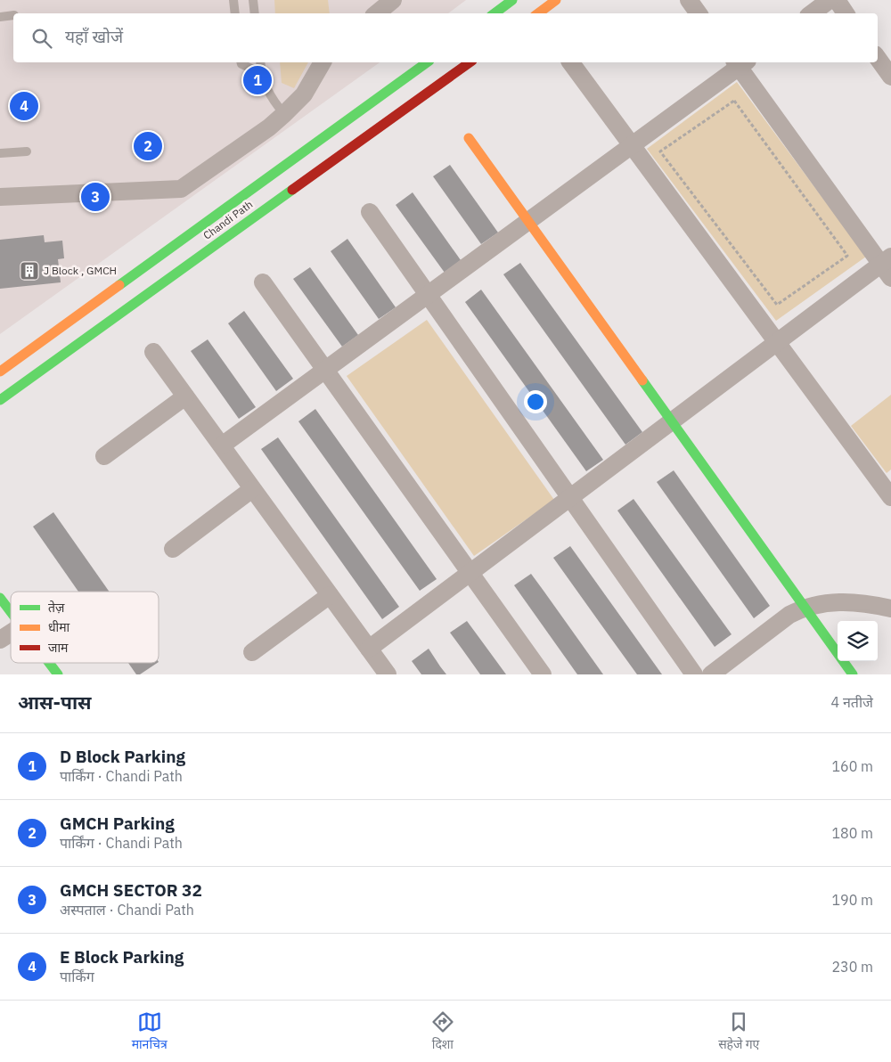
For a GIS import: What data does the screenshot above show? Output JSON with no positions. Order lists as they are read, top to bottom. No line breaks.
{"streets":{"main road":["Chandi Path"]},"places":{"building":["J Block , GMCH"]},"legend":["तेज़","धीमा","जाम"],"page":{"search":"यहाँ खोजें","pins":["1","4","2","3"],"heading":["आस-पास","4 नतीजे"],"list":[{"mark":"1","name":"D Block Parking","note":"पार्किंग · Chandi Path","value":"160 m"},{"mark":"2","name":"GMCH Parking","note":"पार्किंग · Chandi Path","value":"180 m"},{"mark":"3","name":"GMCH SECTOR 32","note":"अस्पताल · Chandi Path","value":"190 m"},{"mark":"4","name":"E Block Parking","note":"पार्किंग","value":"230 m"}],"nav":["मानचित्र","दिशा","सहेजे गए"]}}
